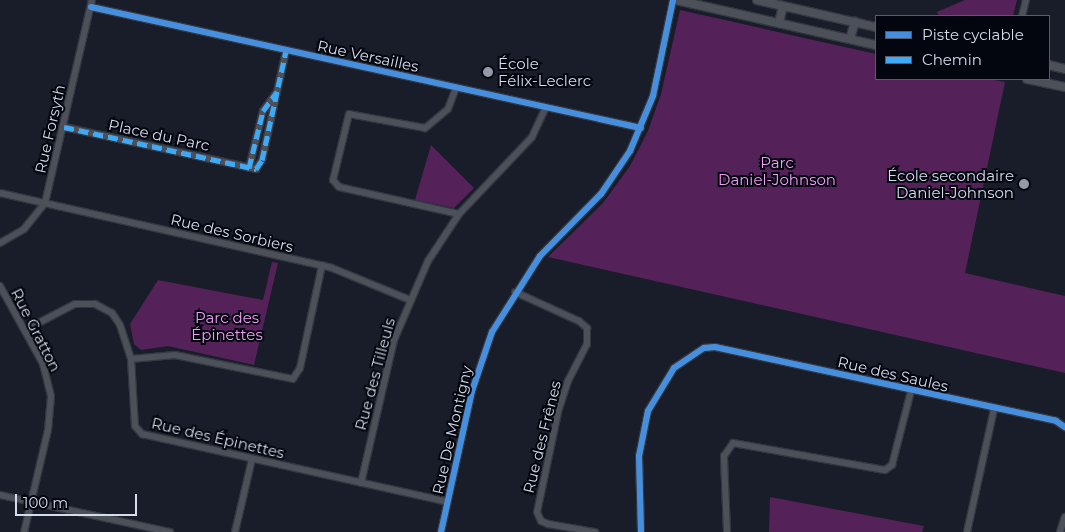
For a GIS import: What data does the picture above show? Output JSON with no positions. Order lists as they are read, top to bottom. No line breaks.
{"streets":{"street":["Rue Versailles","Rue Forsyth","Place du Parc","Rue des Sorbiers","Rue Gratton","Rue des Tilleuls","Rue des Saules","Rue De Montigny","Rue des Frênes","Rue des Épinettes"]},"crossings":[["Rue Versailles","Rue Forsyth"],["Rue Versailles","Rue des Tilleuls"],["Rue Versailles","Rue De Montigny"],["Rue Forsyth","Place du Parc"],["Rue Forsyth","Rue des Sorbiers"],["Rue des Sorbiers","Rue des Tilleuls"],["Rue Gratton","Rue des Épinettes"],["Rue des Tilleuls","Rue des Épinettes"],["Rue De Montigny","Rue des Frênes"],["Rue De Montigny","Rue des Épinettes"]],"parks":["Parc Daniel-Johnson","Parc des Épinettes"],"places":["École Félix-Leclerc","École secondaire Daniel-Johnson"],"legend":["Piste cyclable","Chemin"],"scale_bar":"100 m"}
